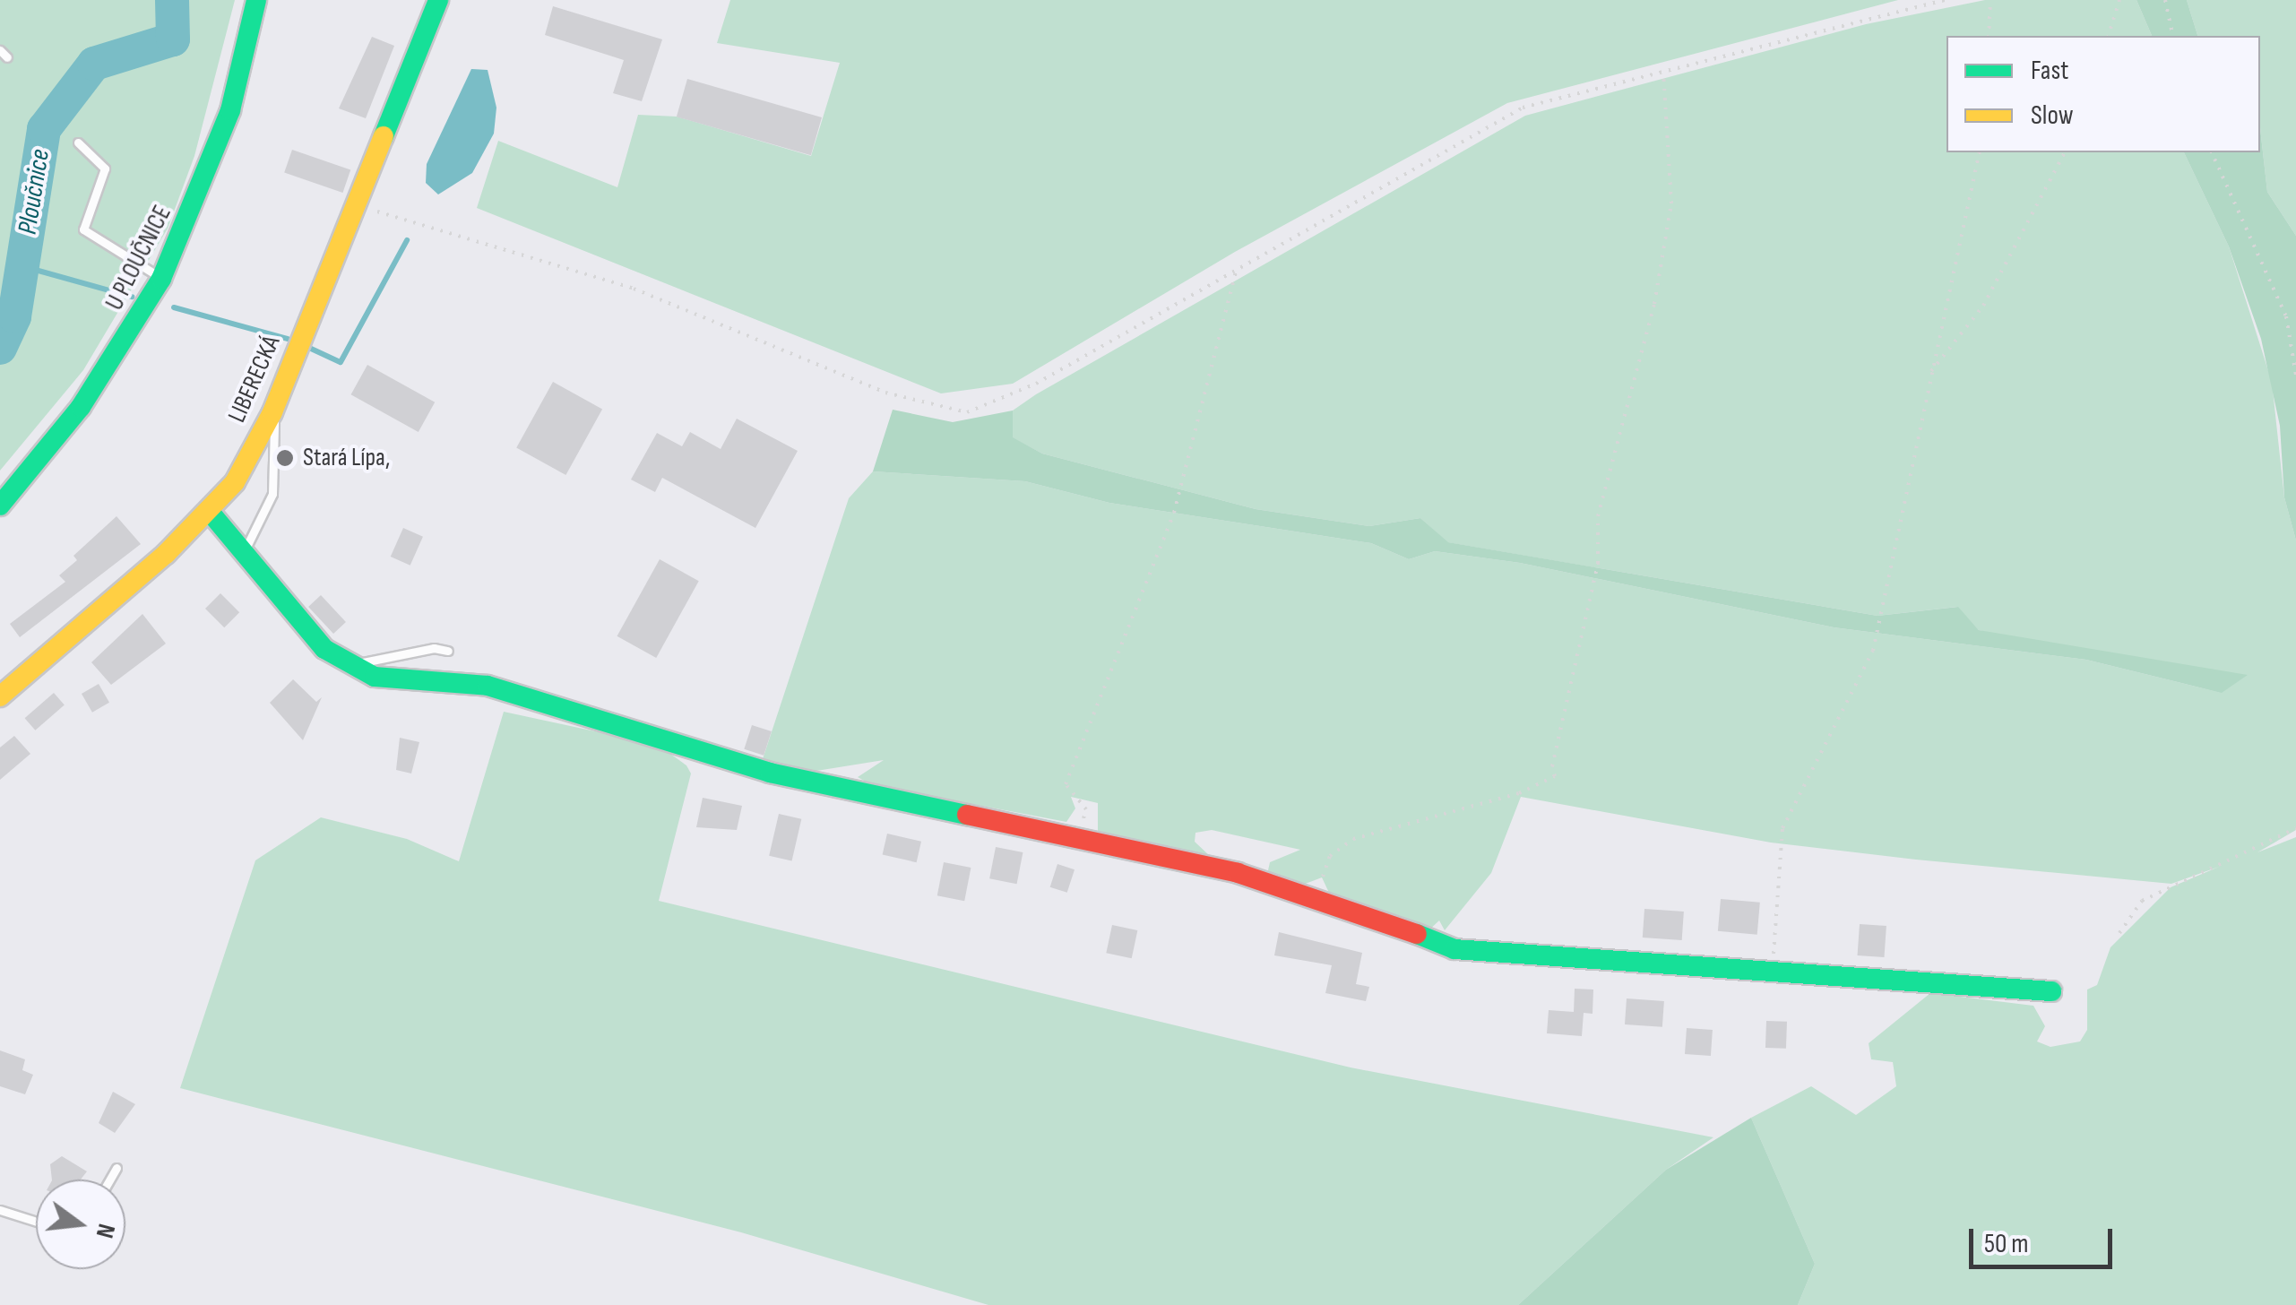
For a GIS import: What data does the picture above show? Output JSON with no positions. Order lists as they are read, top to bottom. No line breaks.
{"streets":{"street":["U PLOUČNICE","LIBERECKÁ"]},"water":["Ploučnice"],"places":["Stará Lípa,"],"legend":["Fast","Slow"],"scale_bar":"50 m","north":"right"}
